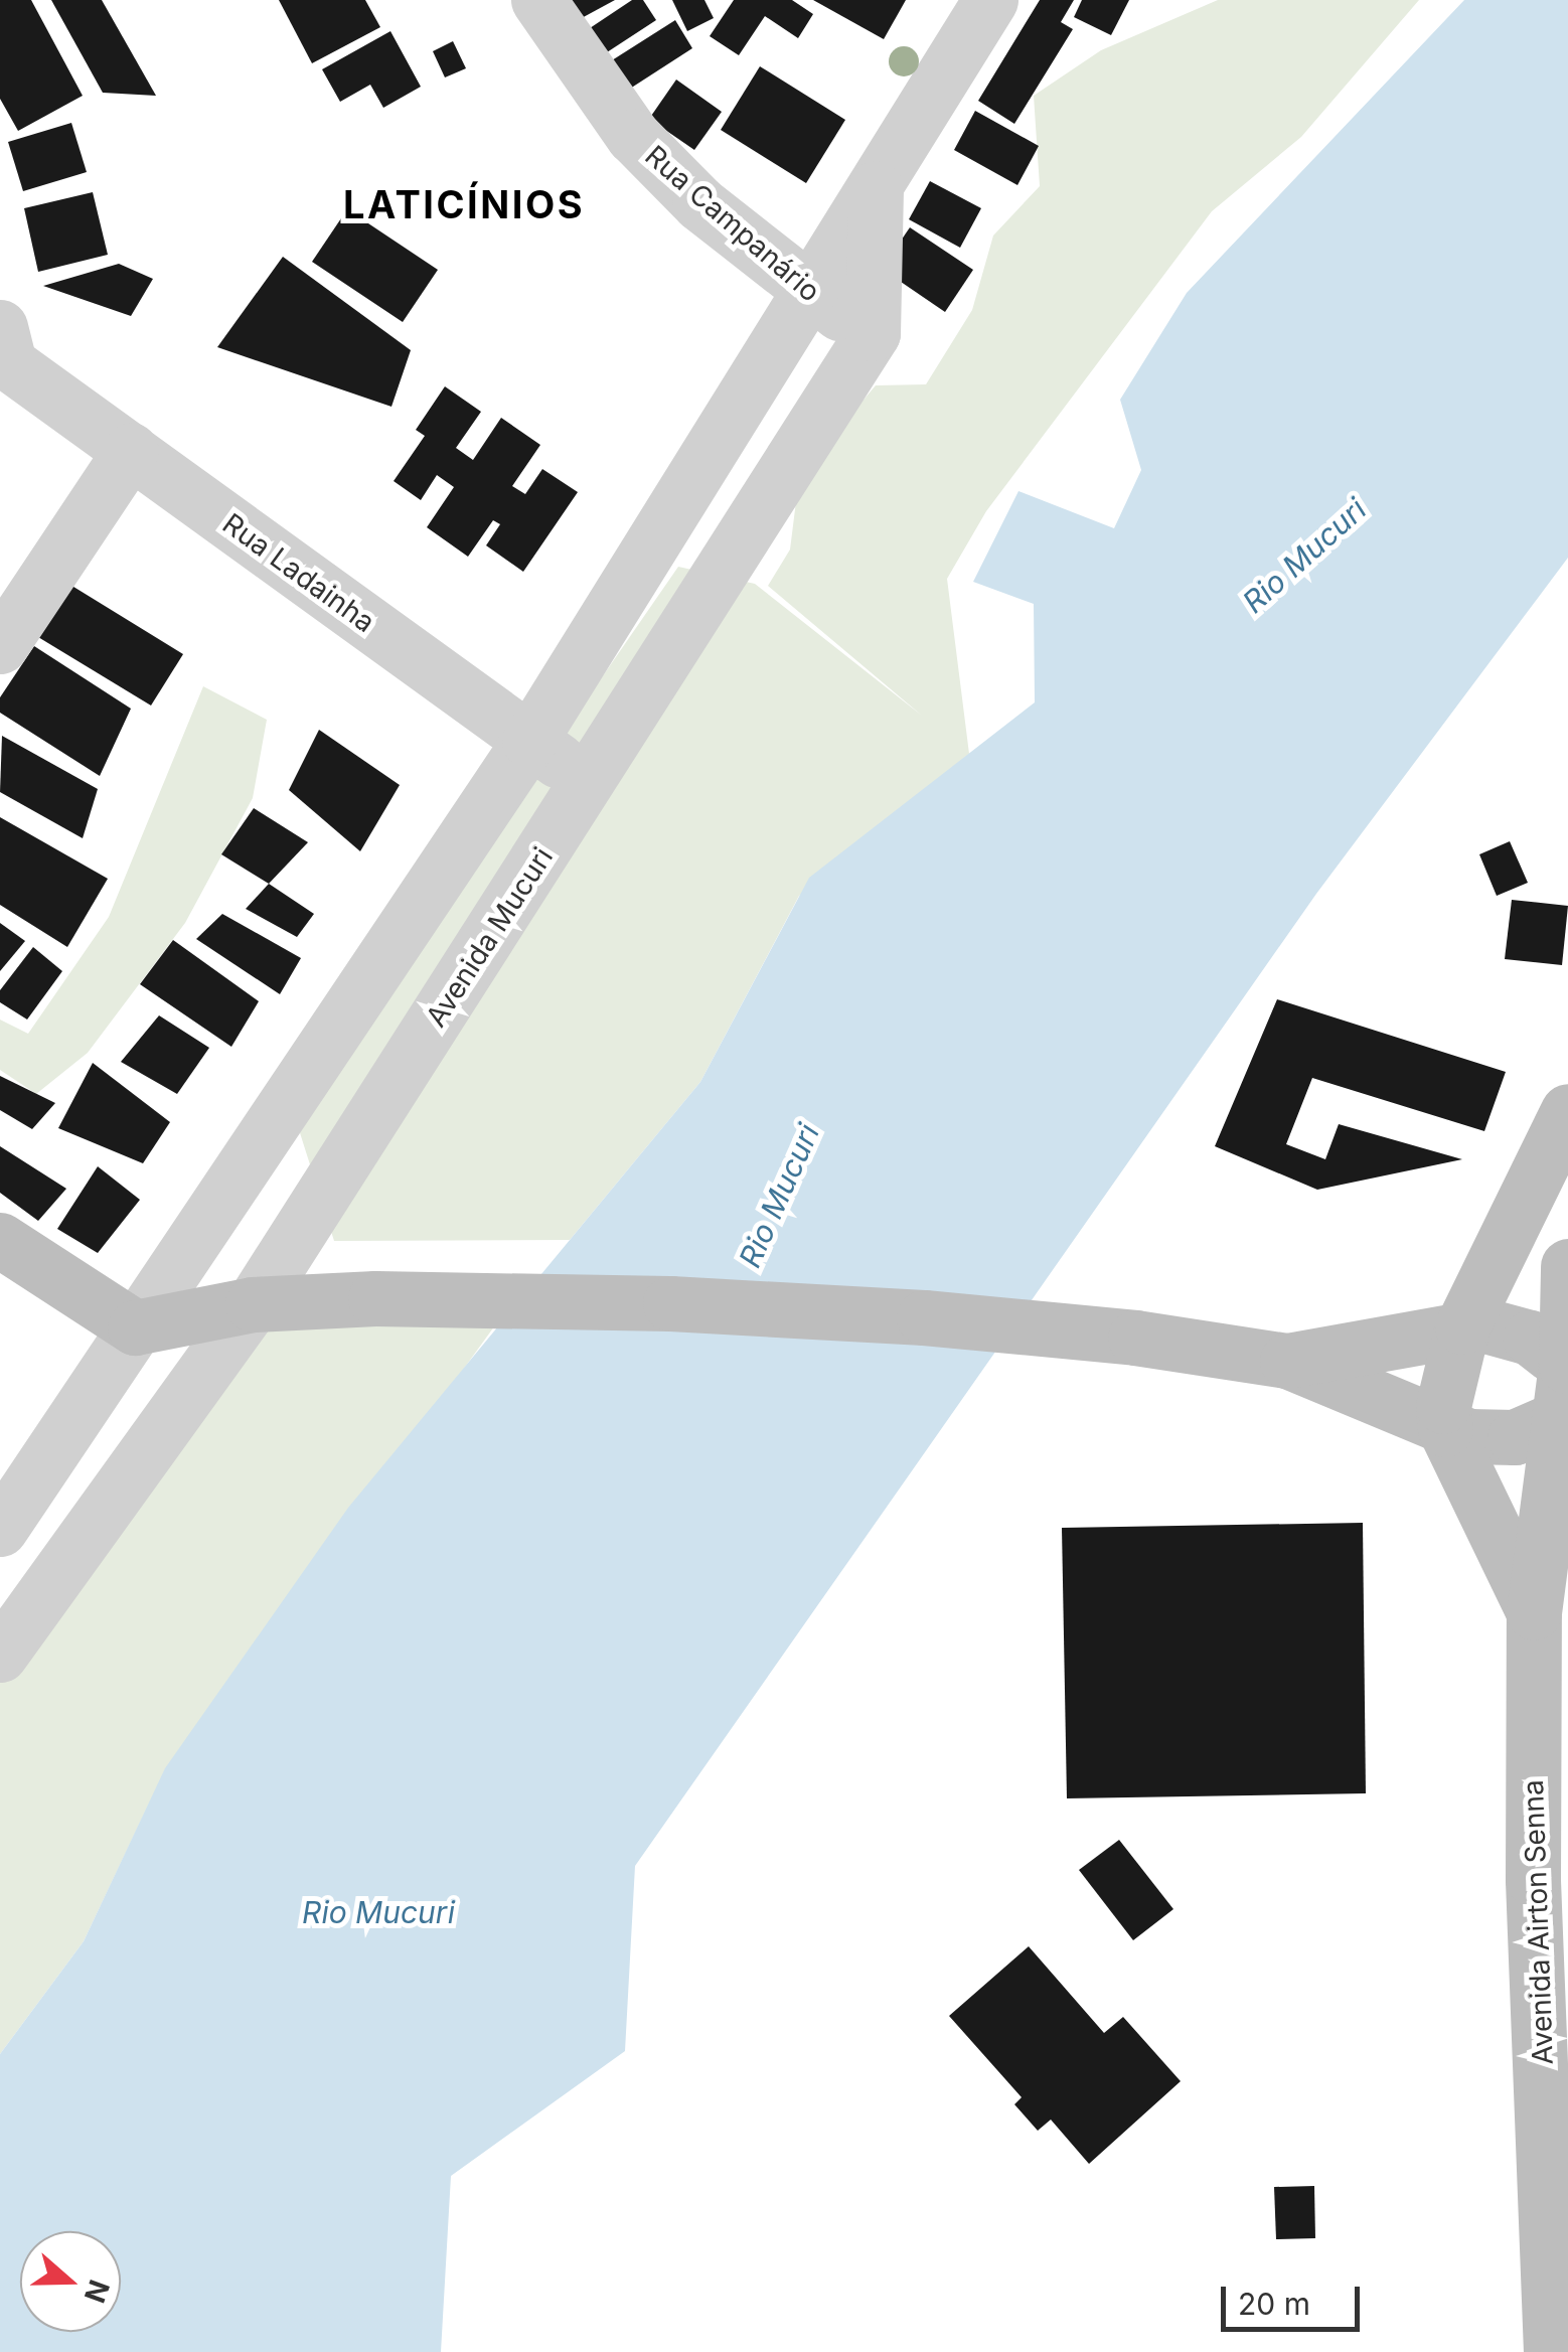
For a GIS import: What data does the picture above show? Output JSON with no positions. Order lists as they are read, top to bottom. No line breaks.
{"streets":{"main road":["Avenida Airton Senna"],"street":["Rua Campanário","Rua Ladainha","Avenida Mucuri"]},"crossings":[["Rua Campanário","Avenida Mucuri"],["Rua Ladainha","Avenida Mucuri"]],"districts":["LATICÍNIOS"],"water":["Rio Mucuri"],"scale_bar":"20 m","north":"right"}
